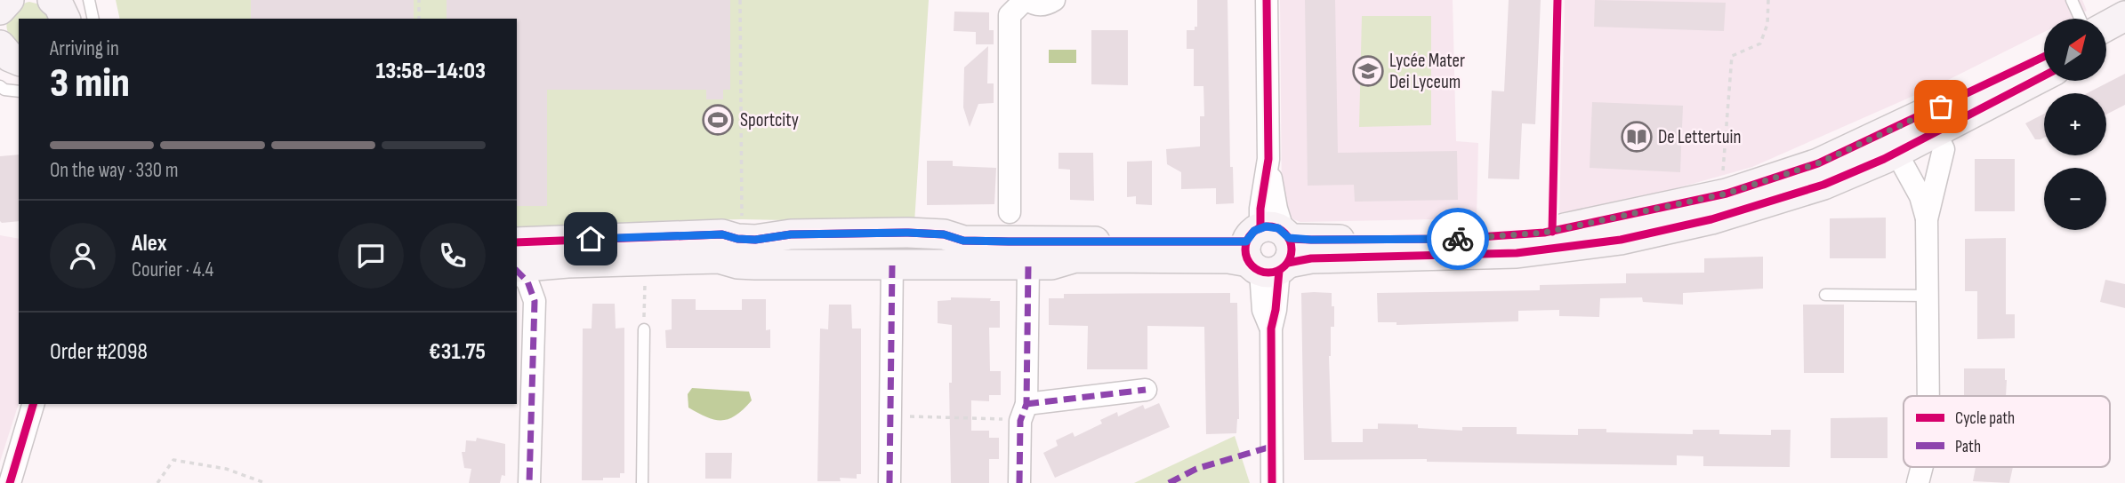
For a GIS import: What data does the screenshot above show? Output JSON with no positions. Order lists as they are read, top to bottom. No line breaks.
{"places":{"school or university":["Lycée Mater Dei Lyceum"],"sports":["Sportcity"],"library":["De Lettertuin"]},"legend":["Cycle path","Path"],"north":"top right","page":{"map_buttons":["+","−"],"heading":["3 min","Arriving in","13:58–14:03"],"panel":["Alex","Courier · 4.4","Order #2098","€31.75"],"bar":"On the way · 330 m"}}
